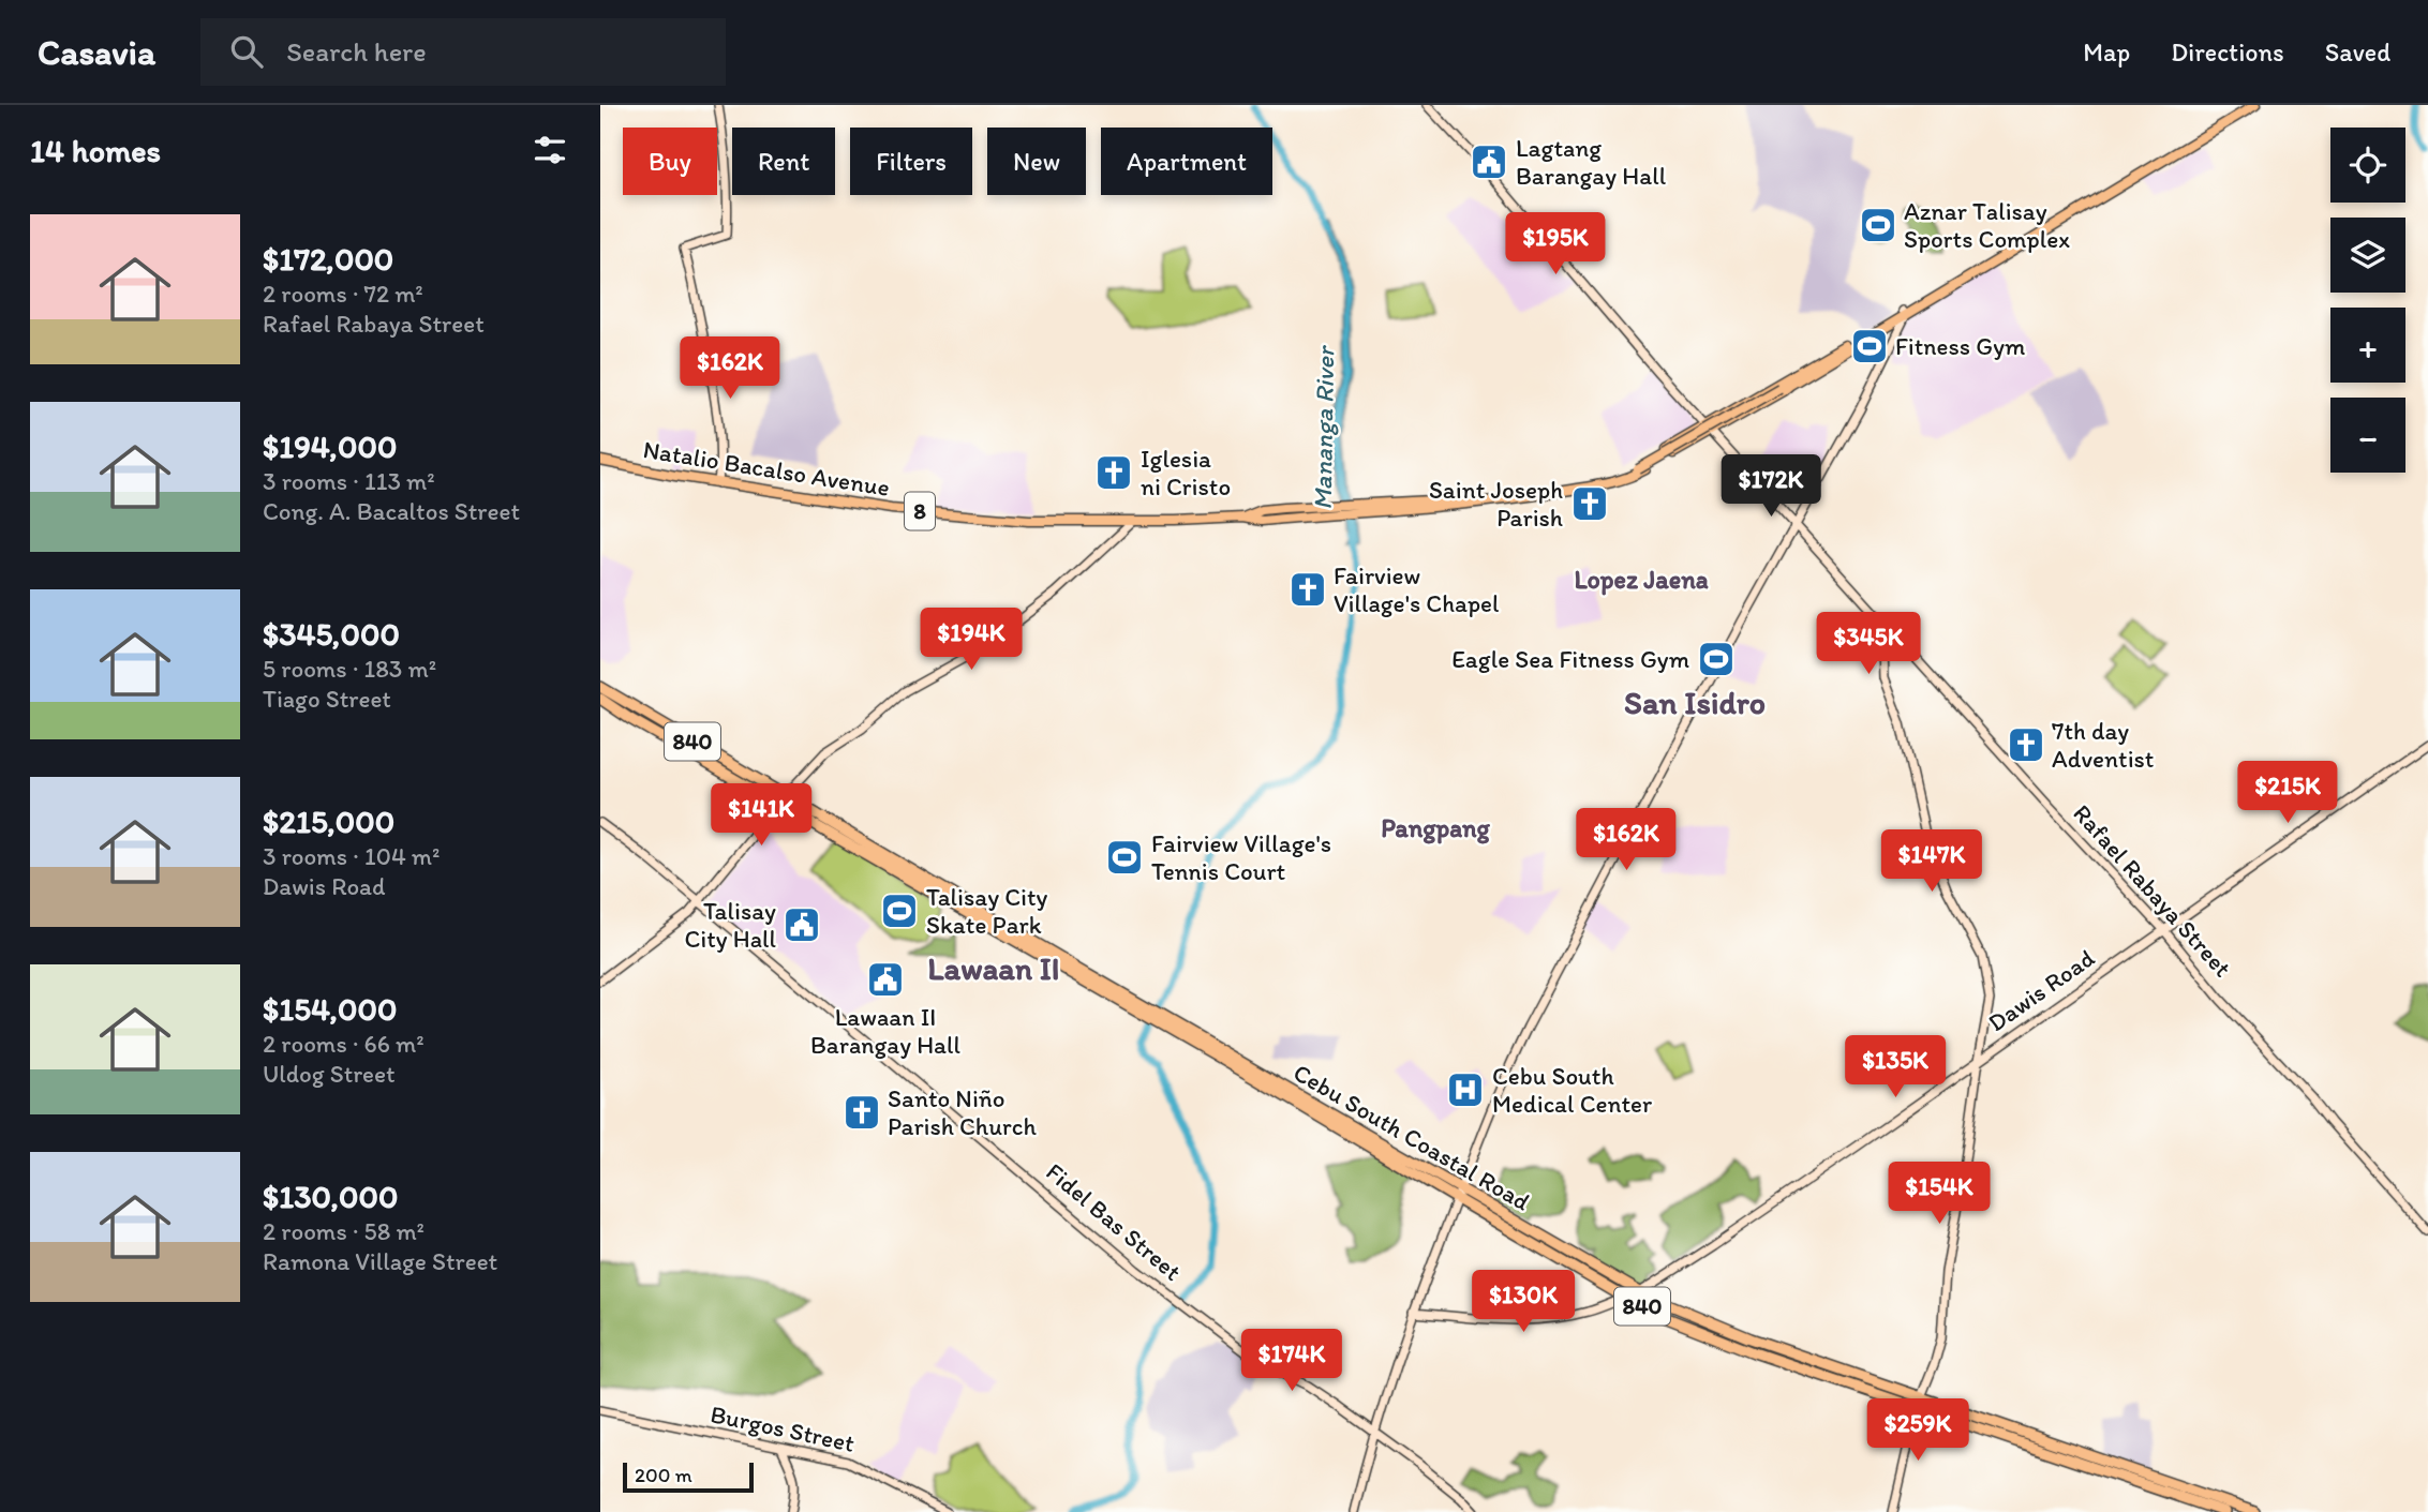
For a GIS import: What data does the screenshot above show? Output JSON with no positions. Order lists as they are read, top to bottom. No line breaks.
{"streets":{"highway":["840","Cebu South Coastal Road"],"main road":["Natalio Bacalso Avenue","8"],"street":["Rafael Rabaya Street","Dawis Road","Fidel Bas Street","Burgos Street"]},"crossings":[["Natalio Bacalso Avenue","Rafael Rabaya Street"],["Rafael Rabaya Street","Dawis Road"],["Dawis Road","Cebu South Coastal Road"]],"districts":["Lopez Jaena","San Isidro","Pangpang","Lawaan II"],"water":["Mananga River"],"places":{"public building":["Lagtang Barangay Hall","Talisay City Hall","Lawaan II Barangay Hall"],"sports":["Aznar Talisay Sports Complex","Fitness Gym","Eagle Sea Fitness Gym","Fairview Village's Tennis Court","Talisay City Skate Park"],"church":["Iglesia ni Cristo","Saint Joseph Parish","Fairview Village's Chapel","7th day Adventist","Santo Niño Parish Church"],"hospital":["Cebu South Medical Center"]},"scale_bar":"200 m","page":{"header":"Casavia","search":"Search here","nav":["Map","Directions","Saved"],"heading":"14 homes","map_buttons":["+","−"],"chip":["Buy","Rent","Filters","New","Apartment"],"list":[{"name":"$172,000","note":"2 rooms · 72 m² · Rafael Rabaya Street"},{"name":"$194,000","note":"3 rooms · 113 m² · Cong. A. Bacaltos Street"},{"name":"$345,000","note":"5 rooms · 183 m² · Tiago Street"},{"name":"$215,000","note":"3 rooms · 104 m² · Dawis Road"},{"name":"$154,000","note":"2 rooms · 66 m² · Uldog Street"},{"name":"$130,000","note":"2 rooms · 58 m² · Ramona Village Street"}],"price":["$195K","$162K","$172K","$194K","$345K","$215K","$141K","$162K","$147K","$135K","$154K","$130K","$174K","$259K"],"scale":"200 m"}}
